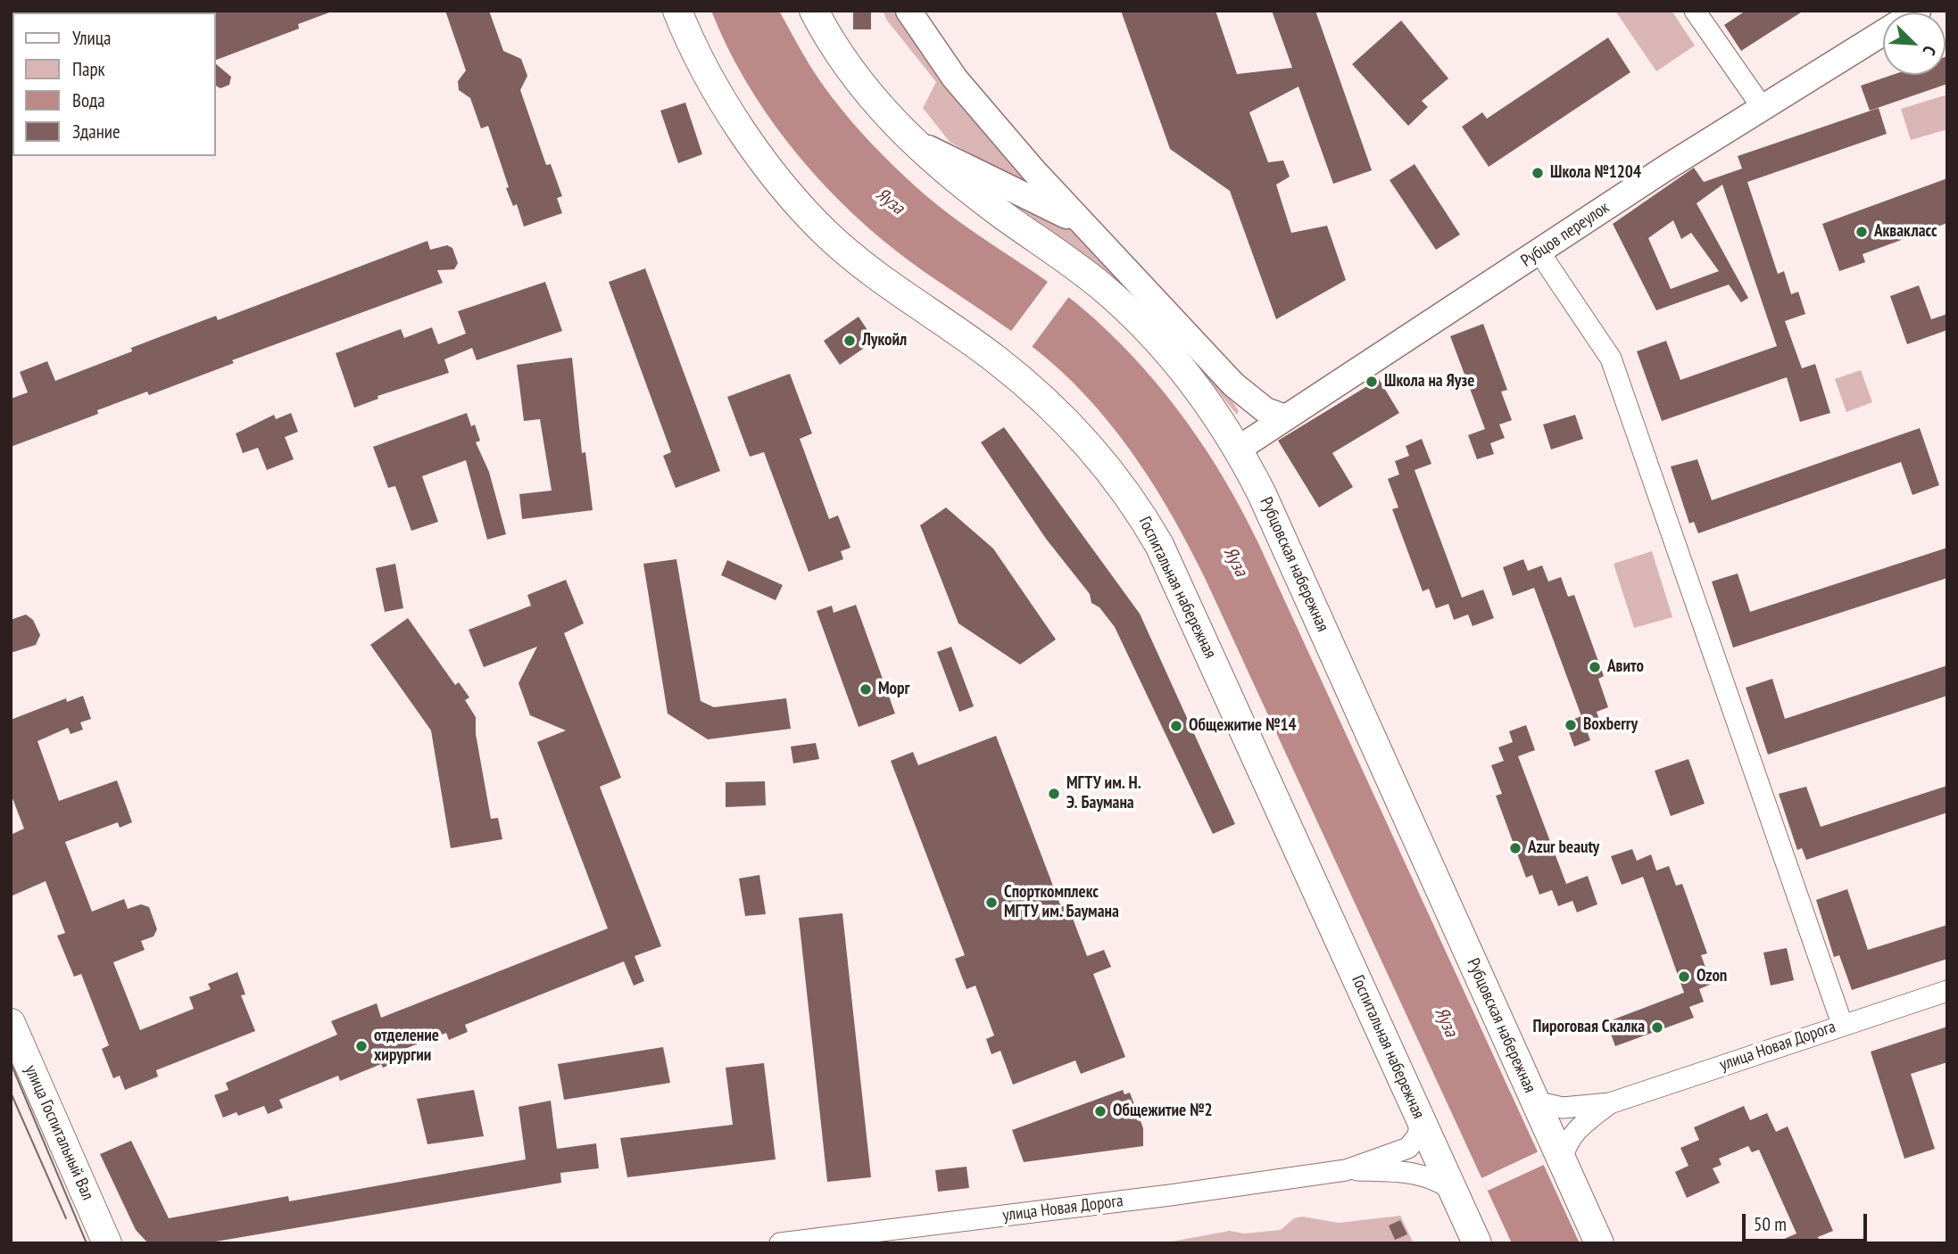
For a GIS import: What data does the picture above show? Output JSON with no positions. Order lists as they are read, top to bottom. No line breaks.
{"streets":{"main road":["Рубцовская набережная","Госпитальная набережная","улица Госпитальный Вал"],"street":["Рубцов переулок","улица Новая Дорога"]},"crossings":[["Рубцов переулок","Рубцовская набережная"],["Рубцовская набережная","улица Новая Дорога"],["Госпитальная набережная","улица Новая Дорога"]],"water":["Яуза"],"places":["Школа №1204","Аквакласс","Лукойл","Школа на Яузе","Авито","Морг","Boxberry","Общежитие №14","МГТУ им. Н. Э. Баумана","Azur beauty","Спорткомплекс МГТУ им. Баумана","Ozon","Пироговая Скалка","отделение хирургии","Общежитие №2"],"legend":["Улица","Парк","Вода","Здание"],"scale_bar":"50 m","north":"bottom right"}
